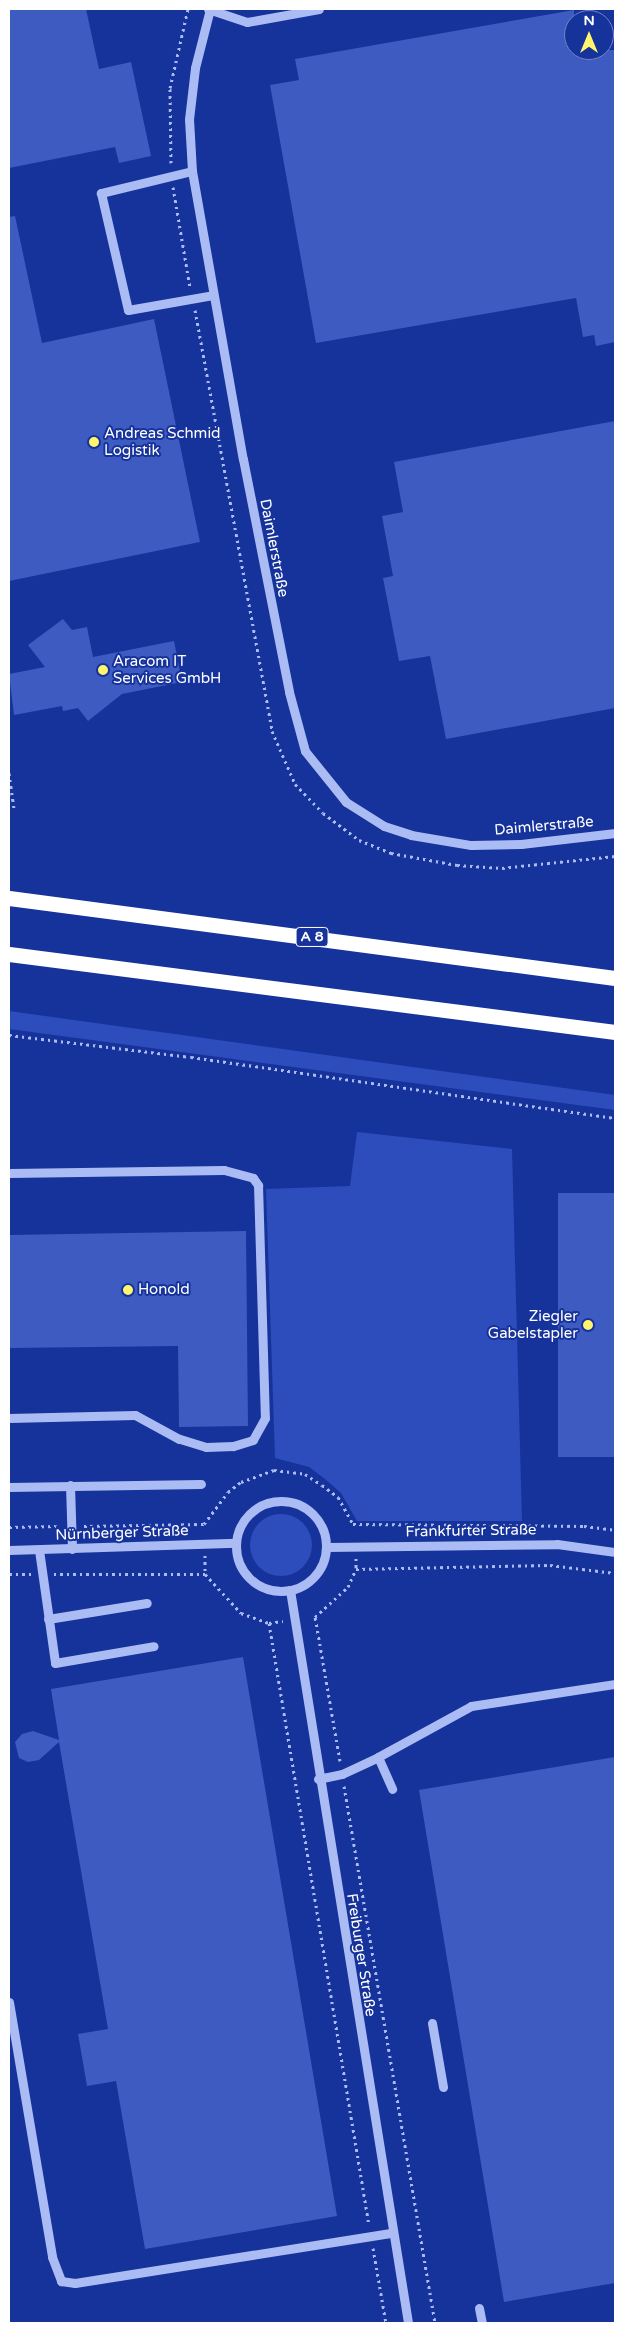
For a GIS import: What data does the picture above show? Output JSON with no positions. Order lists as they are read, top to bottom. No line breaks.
{"streets":{"highway":["A 8"],"street":["Daimlerstraße","Frankfurter Straße","Nürnberger Straße","Freiburger Straße"]},"crossings":[["Frankfurter Straße","Nürnberger Straße"],["Frankfurter Straße","Freiburger Straße"],["Nürnberger Straße","Freiburger Straße"]],"places":["Andreas Schmid Logistik","Aracom IT Services GmbH","Honold","Ziegler Gabelstapler"],"north":"top"}
